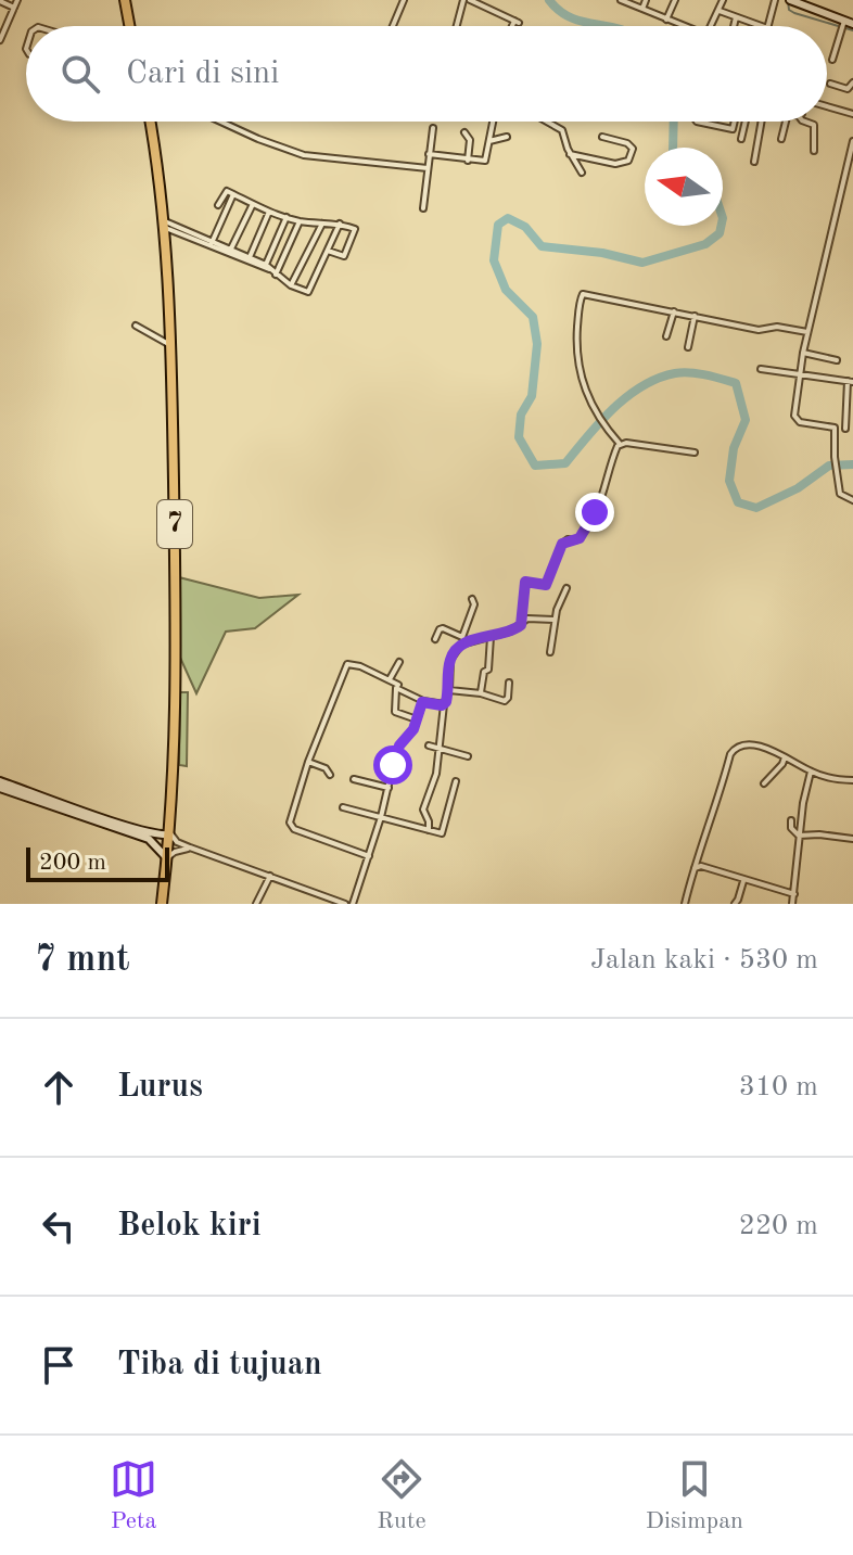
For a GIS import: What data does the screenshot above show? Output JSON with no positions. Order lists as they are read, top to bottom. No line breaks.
{"streets":{"highway":["7"]},"scale_bar":"200 m","north":"left","page":{"search":"Cari di sini","scale":"200 m","heading":["7 mnt","Jalan kaki · 530 m"],"list":[["Lurus","310 m"],["Belok kiri","220 m"],"Tiba di tujuan"],"nav":["Peta","Rute","Disimpan"]}}
